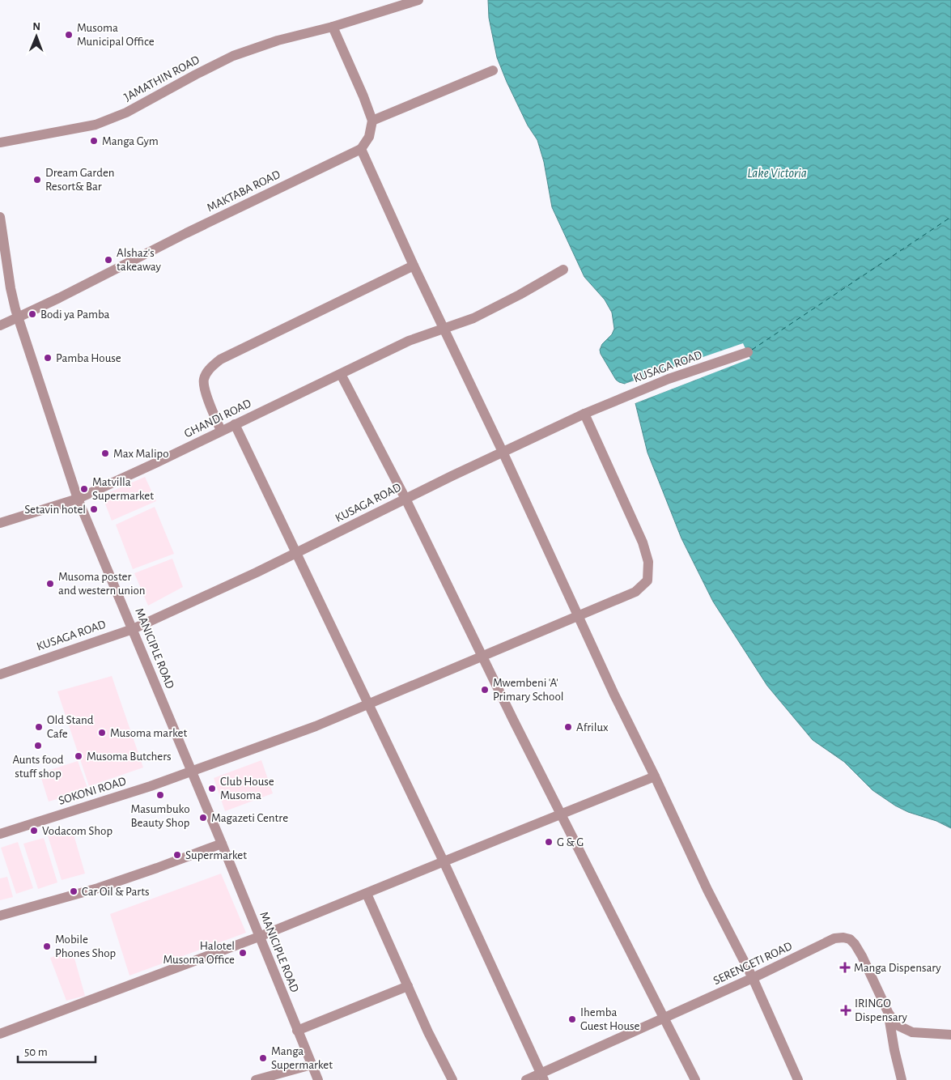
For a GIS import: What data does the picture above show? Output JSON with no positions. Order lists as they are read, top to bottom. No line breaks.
{"streets":{"street":["JAMATHIN ROAD","MAKTABA ROAD","KUSAGA ROAD","GHANDI ROAD","MANICIPLE ROAD","SOKONI ROAD","SERENGETI ROAD"]},"crossings":[["MAKTABA ROAD","MANICIPLE ROAD"],["KUSAGA ROAD","MANICIPLE ROAD"],["KUSAGA ROAD","SOKONI ROAD"],["GHANDI ROAD","MANICIPLE ROAD"],["MANICIPLE ROAD","SOKONI ROAD"]],"water":["Lake Victoria"],"places":{"other":["Musoma Municipal Office","Manga Gym","Dream Garden Resort& Bar","Alshaz's takeaway","Bodi ya Pamba","Pamba House","Max Malipo","Matvilla Supermarket","Setavin hotel","Musoma poster and western union","Mwembeni 'A' Primary School","Old Stand Cafe","Afrilux","Musoma market","Aunts food stuff shop","Musoma Butchers","Club House Musoma","Masumbuko Beauty Shop","Magazeti Centre","Vodacom Shop","G & G","Supermarket","Car Oil & Parts","Mobile Phones Shop","Halotel Musoma Office","Ihemba Guest House","Manga Supermarket"],"health":["Manga Dispensary","IRINGO Dispensary"]},"scale_bar":"50 m","north":"top"}
